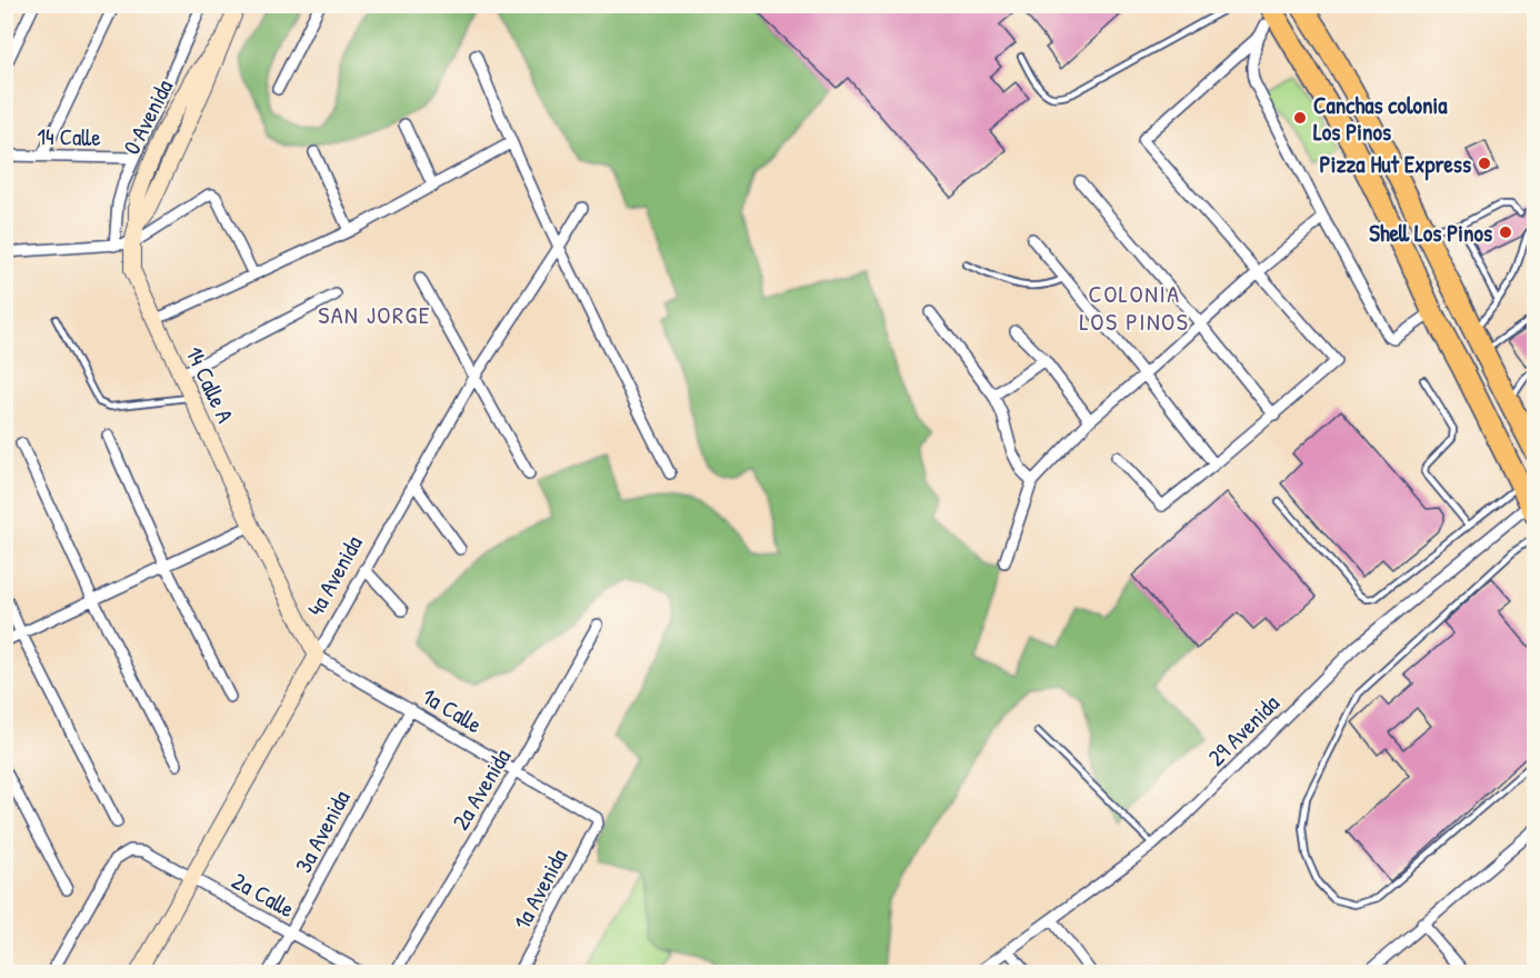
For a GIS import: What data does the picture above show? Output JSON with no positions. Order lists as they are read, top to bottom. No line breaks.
{"streets":{"street":["0 Avenida","14 Calle","14 Calle A","4a Avenida","1a Calle","29 Avenida","2a Avenida","3a Avenida","1a Avenida","2a Calle"]},"crossings":[["0 Avenida","14 Calle A"],["14 Calle A","4a Avenida"],["14 Calle A","1a Calle"],["4a Avenida","1a Calle"],["4a Avenida","2a Calle"],["1a Calle","2a Avenida"],["1a Calle","3a Avenida"],["1a Calle","1a Avenida"],["3a Avenida","2a Calle"]],"districts":["COLONIA LOS PINOS","SAN JORGE"],"places":["Canchas colonia Los Pinos","Pizza Hut Express","Shell Los Pinos"]}
